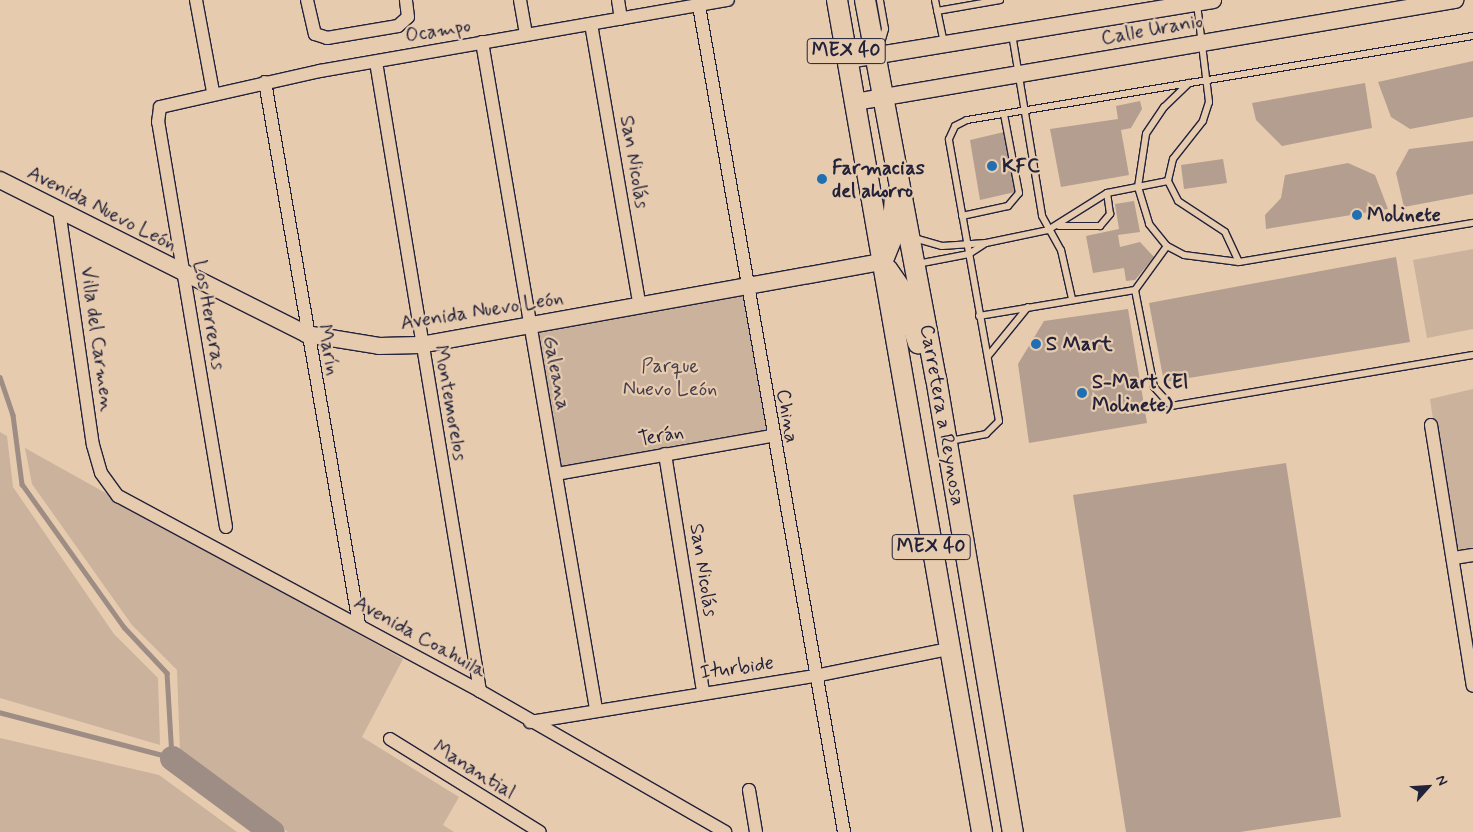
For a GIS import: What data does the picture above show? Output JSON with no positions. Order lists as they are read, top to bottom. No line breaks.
{"streets":{"main road":["MEX 40","Carretera a Reynosa"],"street":["Calle Uranio","Ocampo","San Nicolás","Avenida Nuevo León","Los Herreras","Villa del Carmen","Marín","Galeana","Montemorelos","China","Terán","Avenida Coahuila","Iturbide","Manantial"]},"crossings":[["Calle Uranio","Carretera a Reynosa"],["Ocampo","San Nicolás"],["Ocampo","Los Herreras"],["Ocampo","Marín"],["Ocampo","Galeana"],["Ocampo","Montemorelos"],["Ocampo","China"],["San Nicolás","Avenida Nuevo León"],["San Nicolás","Terán"],["San Nicolás","Iturbide"],["Avenida Nuevo León","Los Herreras"],["Avenida Nuevo León","Villa del Carmen"],["Avenida Nuevo León","Marín"],["Avenida Nuevo León","Galeana"],["Avenida Nuevo León","Montemorelos"],["Avenida Nuevo León","Carretera a Reynosa"],["Avenida Nuevo León","China"],["Villa del Carmen","Avenida Coahuila"],["Marín","Avenida Coahuila"],["Galeana","Terán"],["Galeana","Iturbide"],["Montemorelos","Avenida Coahuila"],["Carretera a Reynosa","Iturbide"],["China","Terán"],["China","Iturbide"],["Avenida Coahuila","Iturbide"]],"parks":["Parque Nuevo León"],"places":["KFC","Farmacias del ahorro","Molinete","S Mart","S-Mart (El Molinete)"],"north":"top right"}
